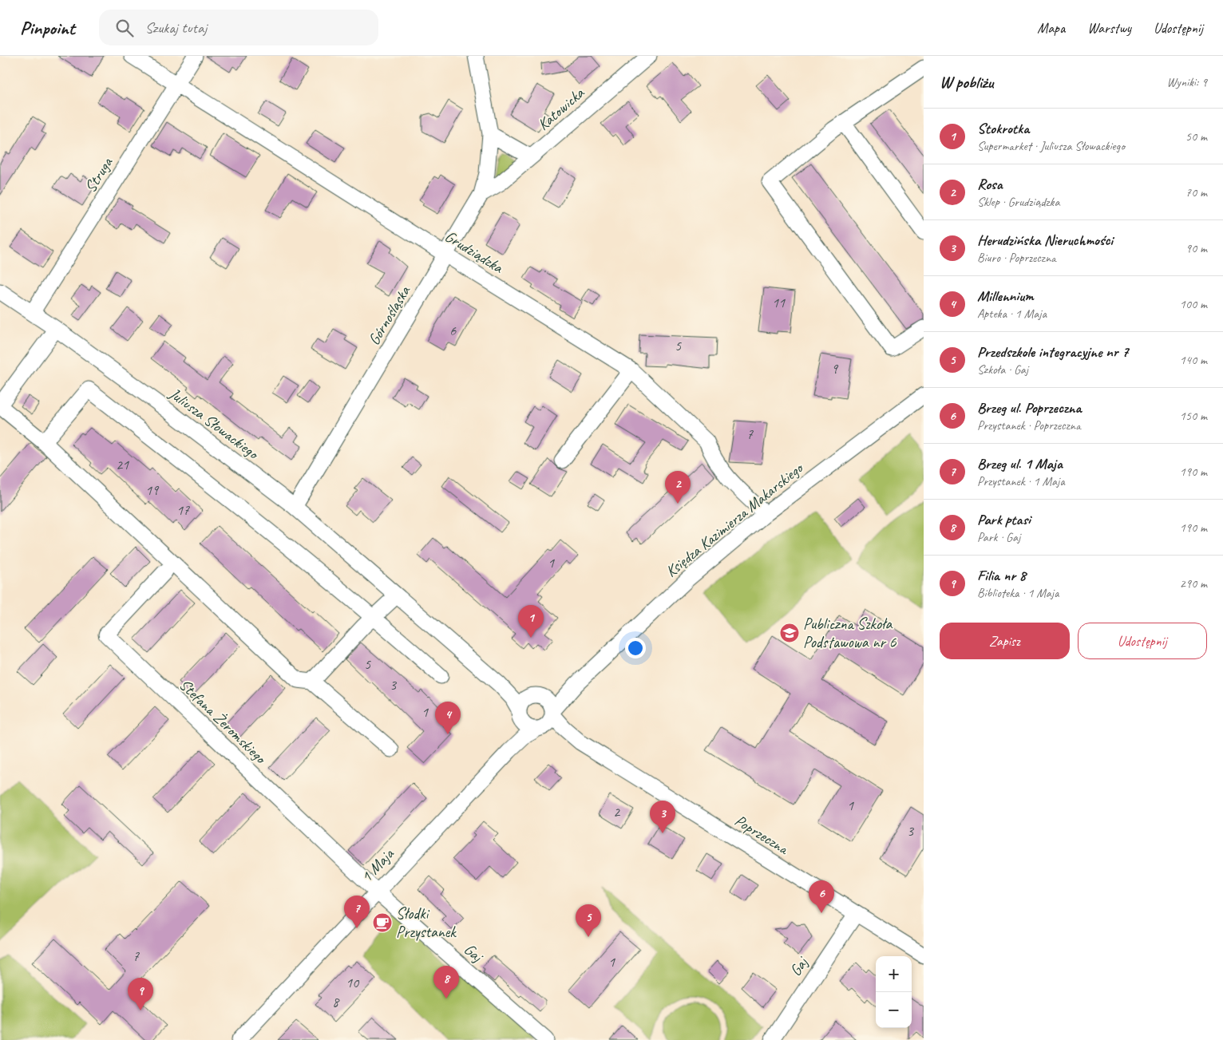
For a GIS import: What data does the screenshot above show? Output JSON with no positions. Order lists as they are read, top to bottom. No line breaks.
{"streets":{"street":["Katowicka","Struga","Grudziądzka","Górnośląska","Juliusza Słowackiego","Księdza Kazimierza Makarskiego","Stefana Żeromskiego","Poprzeczna","1 Maja","Gaj"]},"crossings":[["Katowicka","Górnośląska"],["Struga","Grudziądzka"],["Struga","Juliusza Słowackiego"],["Grudziądzka","Górnośląska"],["Grudziądzka","Księdza Kazimierza Makarskiego"],["Górnośląska","Juliusza Słowackiego"],["Juliusza Słowackiego","Księdza Kazimierza Makarskiego"],["Juliusza Słowackiego","Poprzeczna"],["Juliusza Słowackiego","1 Maja"],["Księdza Kazimierza Makarskiego","Poprzeczna"],["Księdza Kazimierza Makarskiego","1 Maja"],["Stefana Żeromskiego","1 Maja"],["Stefana Żeromskiego","Gaj"],["Poprzeczna","1 Maja"],["Poprzeczna","Gaj"],["1 Maja","Gaj"]],"places":{"school or university":["Publiczna Szkoła Podstawowa nr 6"],"cafe":["Słodki Przystanek"]},"house_numbers":["11","6","5","9","7","21","19","17","1","5","3","1","1","2","3","7","1","10","8"],"page":{"header":"Pinpoint","search":"Szukaj tutaj","nav":["Mapa","Warstwy","Udostępnij"],"heading":["W pobliżu","Wyniki: 9"],"list":[{"mark":"1","name":"Stokrotka","note":"Supermarket · Juliusza Słowackiego","value":"50 m"},{"mark":"2","name":"Rosa","note":"Sklep · Grudziądzka","value":"70 m"},{"mark":"3","name":"Herudzińska Nieruchmości","note":"Biuro · Poprzeczna","value":"90 m"},{"mark":"4","name":"Millennium","note":"Apteka · 1 Maja","value":"100 m"},{"mark":"5","name":"Przedszkole integracyjne nr 7","note":"Szkoła · Gaj","value":"140 m"},{"mark":"6","name":"Brzeg ul. Poprzeczna","note":"Przystanek · Poprzeczna","value":"150 m"},{"mark":"7","name":"Brzeg ul. 1 Maja","note":"Przystanek · 1 Maja","value":"190 m"},{"mark":"8","name":"Park ptasi","note":"Park · Gaj","value":"190 m"},{"mark":"9","name":"Filia nr 8","note":"Biblioteka · 1 Maja","value":"290 m"}],"pins":["2","1","4","3","6","7","5","8","9"],"buttons":["Zapisz","Udostępnij"],"map_buttons":["+","−"]}}
